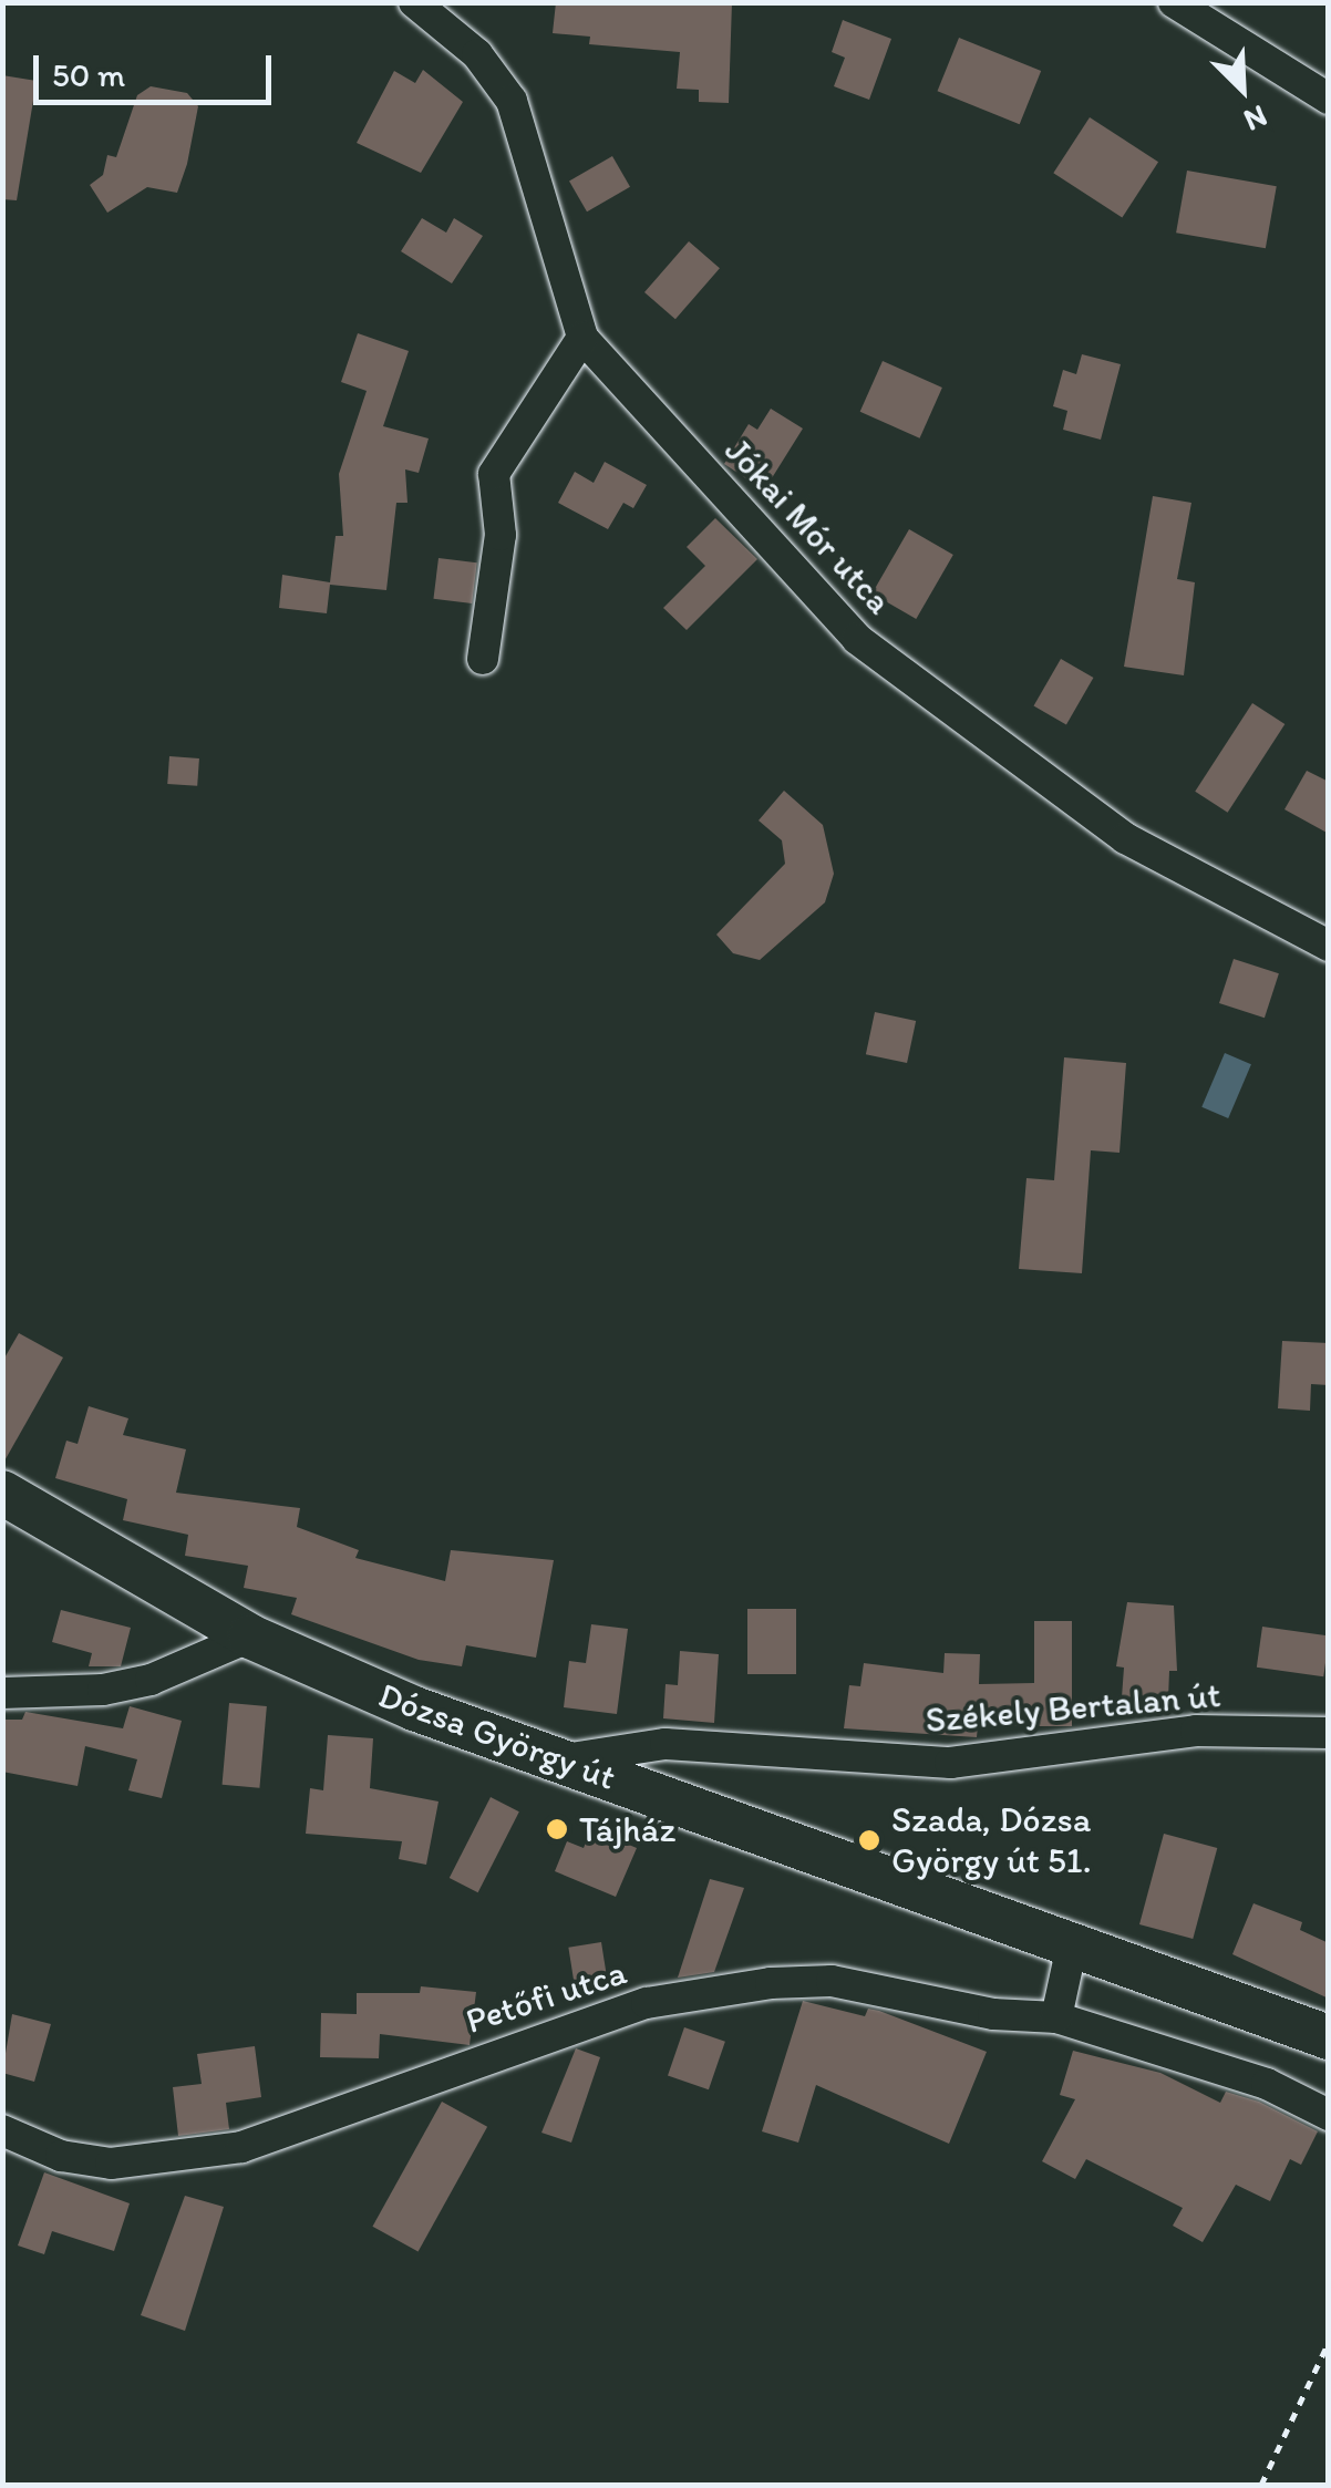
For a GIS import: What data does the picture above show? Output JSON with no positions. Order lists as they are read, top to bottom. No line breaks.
{"streets":{"main road":["Dózsa György út"],"street":["Jókai Mór utca","Székely Bertalan út","Petőfi utca"]},"crossings":[["Székely Bertalan út","Dózsa György út"]],"places":["Tájház","Szada, Dózsa György út 51."],"scale_bar":"50 m","north":"bottom right"}
